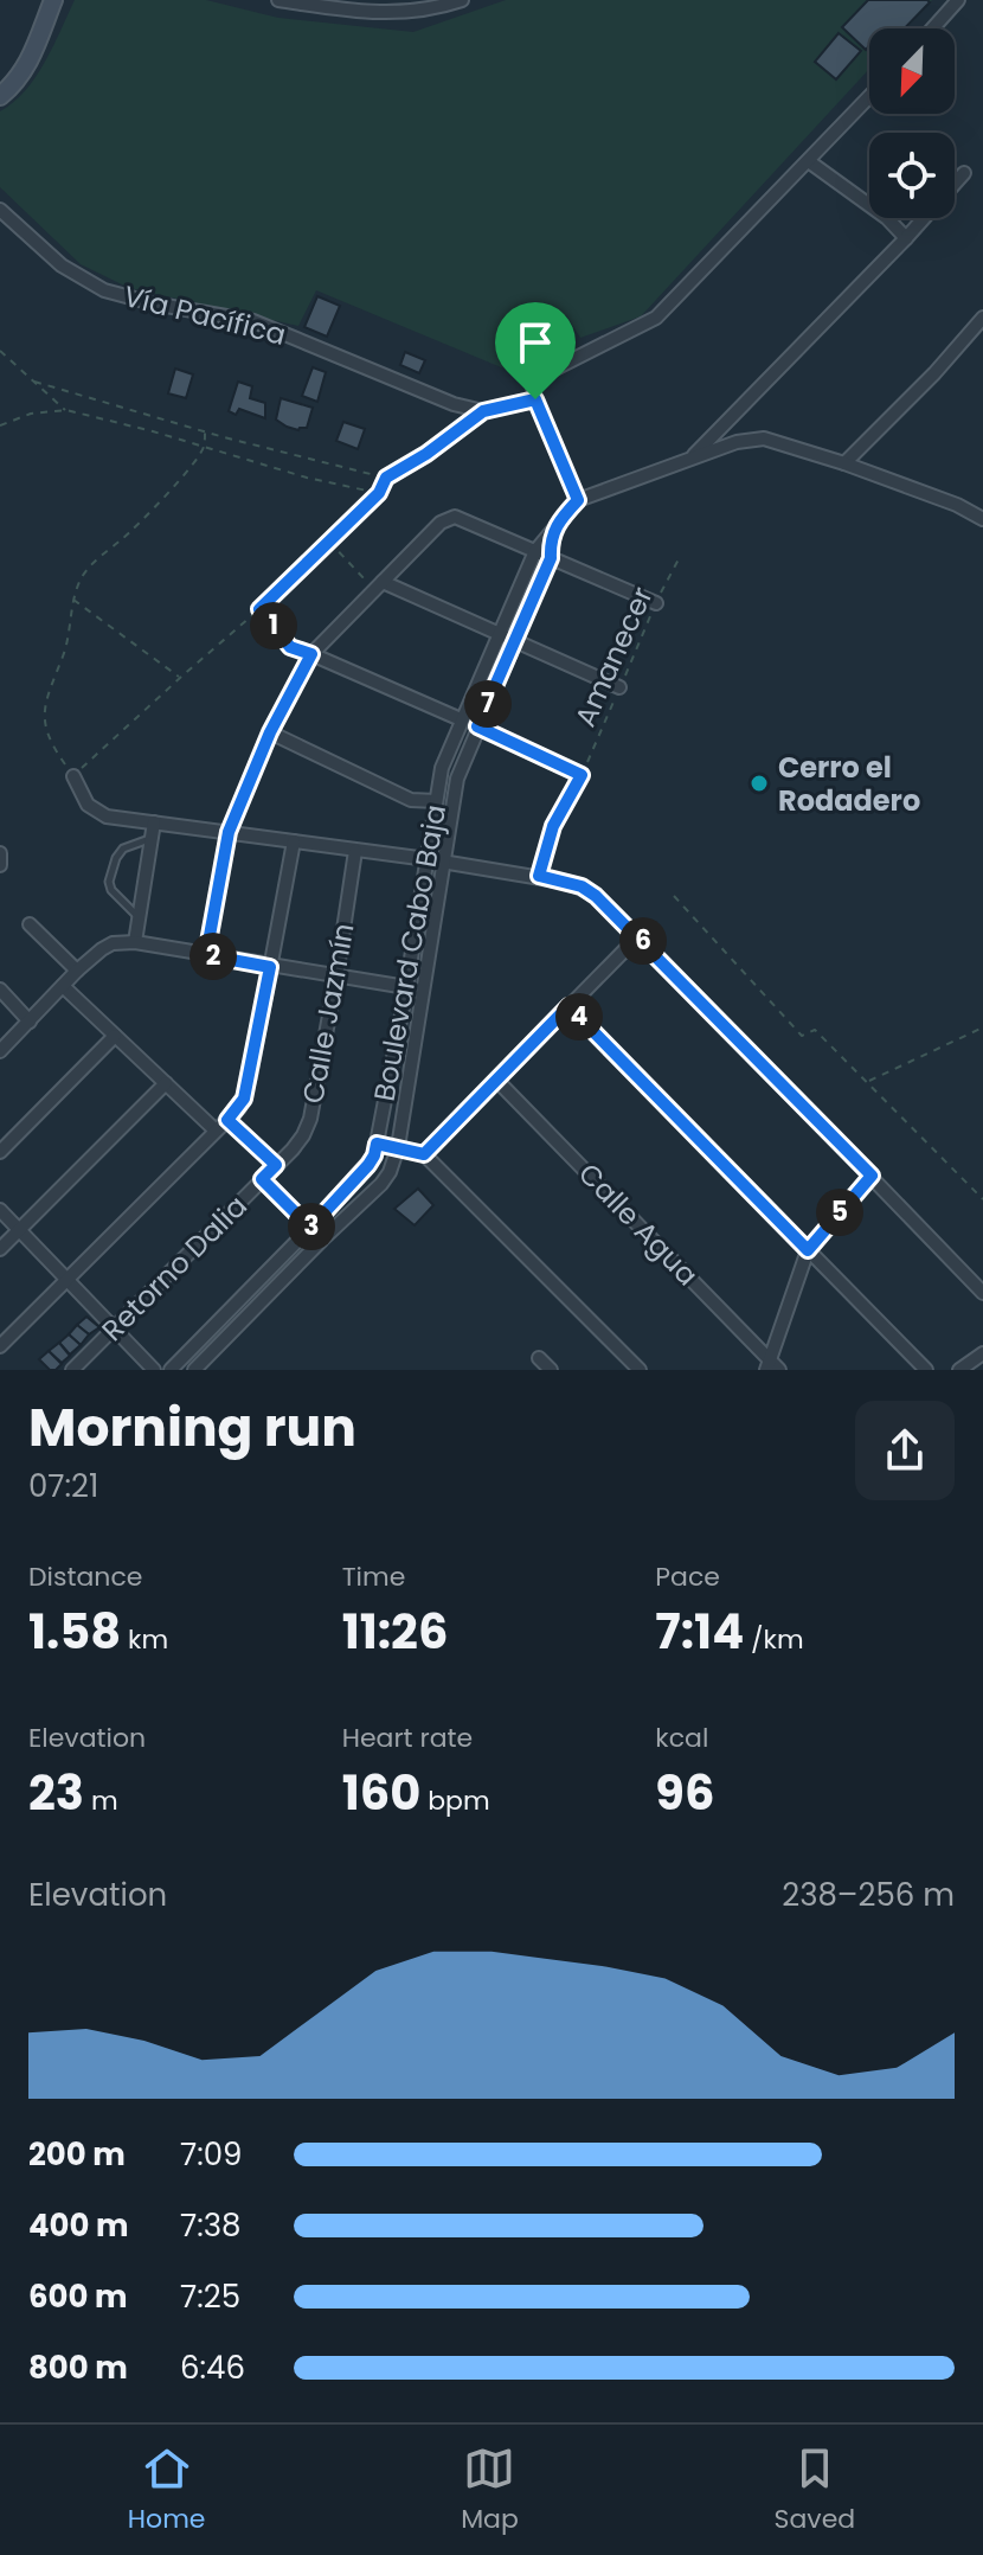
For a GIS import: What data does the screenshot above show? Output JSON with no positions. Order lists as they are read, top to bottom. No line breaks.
{"streets":{"street":["Vía Pacífica","Boulevard Cabo Baja","Calle Jazmín","Calle Agua","Retorno Dalia"],"path":["Amanecer"]},"crossings":[["Calle Jazmín","Retorno Dalia"]],"places":["Cerro el Rodadero"],"north":"bottom left","page":{"pins":["1","7","6","2","4","5","3"],"heading":["Morning run","07:21"],"stats":[["Distance","1.58 km"],["Time","11:26"],["Pace","7:14 /km"],["Elevation","23 m"],["Heart rate","160 bpm"],["kcal","96"]],"chart":["Elevation","238–256 m"],"list":[{"name":"200 m","note":"7:09"},{"name":"400 m","note":"7:38"},{"name":"600 m","note":"7:25"},{"name":"800 m","note":"6:46"}],"tabs":["Home","Map","Saved"]}}
